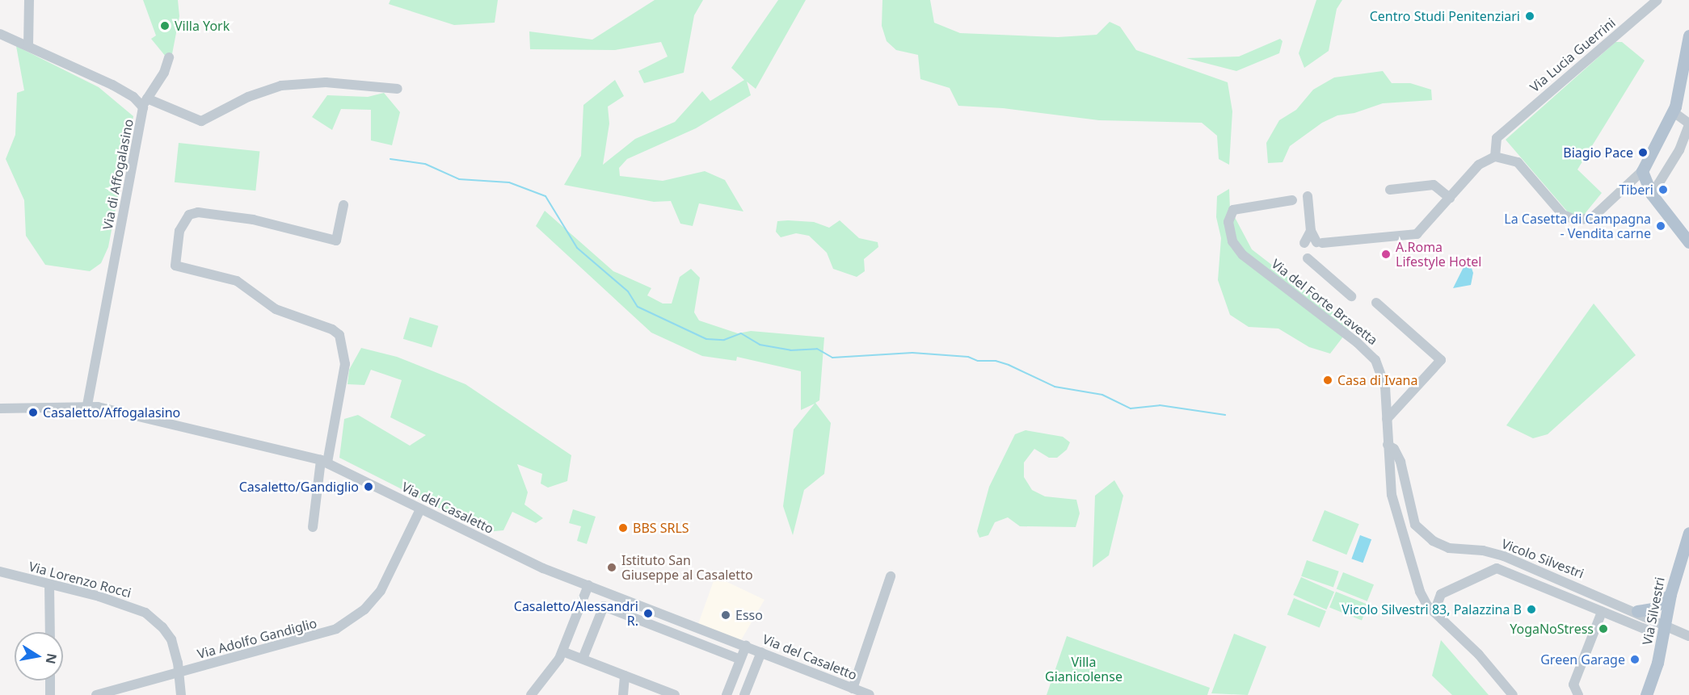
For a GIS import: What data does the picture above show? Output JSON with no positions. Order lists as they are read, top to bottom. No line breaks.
{"streets":{"main road":["Via Silvestri"],"street":["Via Lucia Guerrini","Via di Affogalasino","Via del Forte Bravetta","Via del Casaletto","Vicolo Silvestri","Via Lorenzo Rocci","Via Adolfo Gandiglio"]},"crossings":[["Via di Affogalasino","Via del Casaletto"],["Via del Forte Bravetta","Vicolo Silvestri"],["Via del Casaletto","Via Adolfo Gandiglio"],["Vicolo Silvestri","Via Silvestri"],["Via Lorenzo Rocci","Via Adolfo Gandiglio"]],"parks":["Villa Gianicolense"],"places":["Centro Studi Penitenziari","Villa York","Biagio Pace","Tiberi","La Casetta di Campagna - Vendita carne","A.Roma Lifestyle Hotel","Casa di Ivana","Casaletto/Affogalasino","Casaletto/Gandiglio","BBS SRLS","Istituto San Giuseppe al Casaletto","Vicolo Silvestri 83, Palazzina B","Casaletto/Alessandri R.","Esso","YogaNoStress","Green Garage"],"north":"right"}
